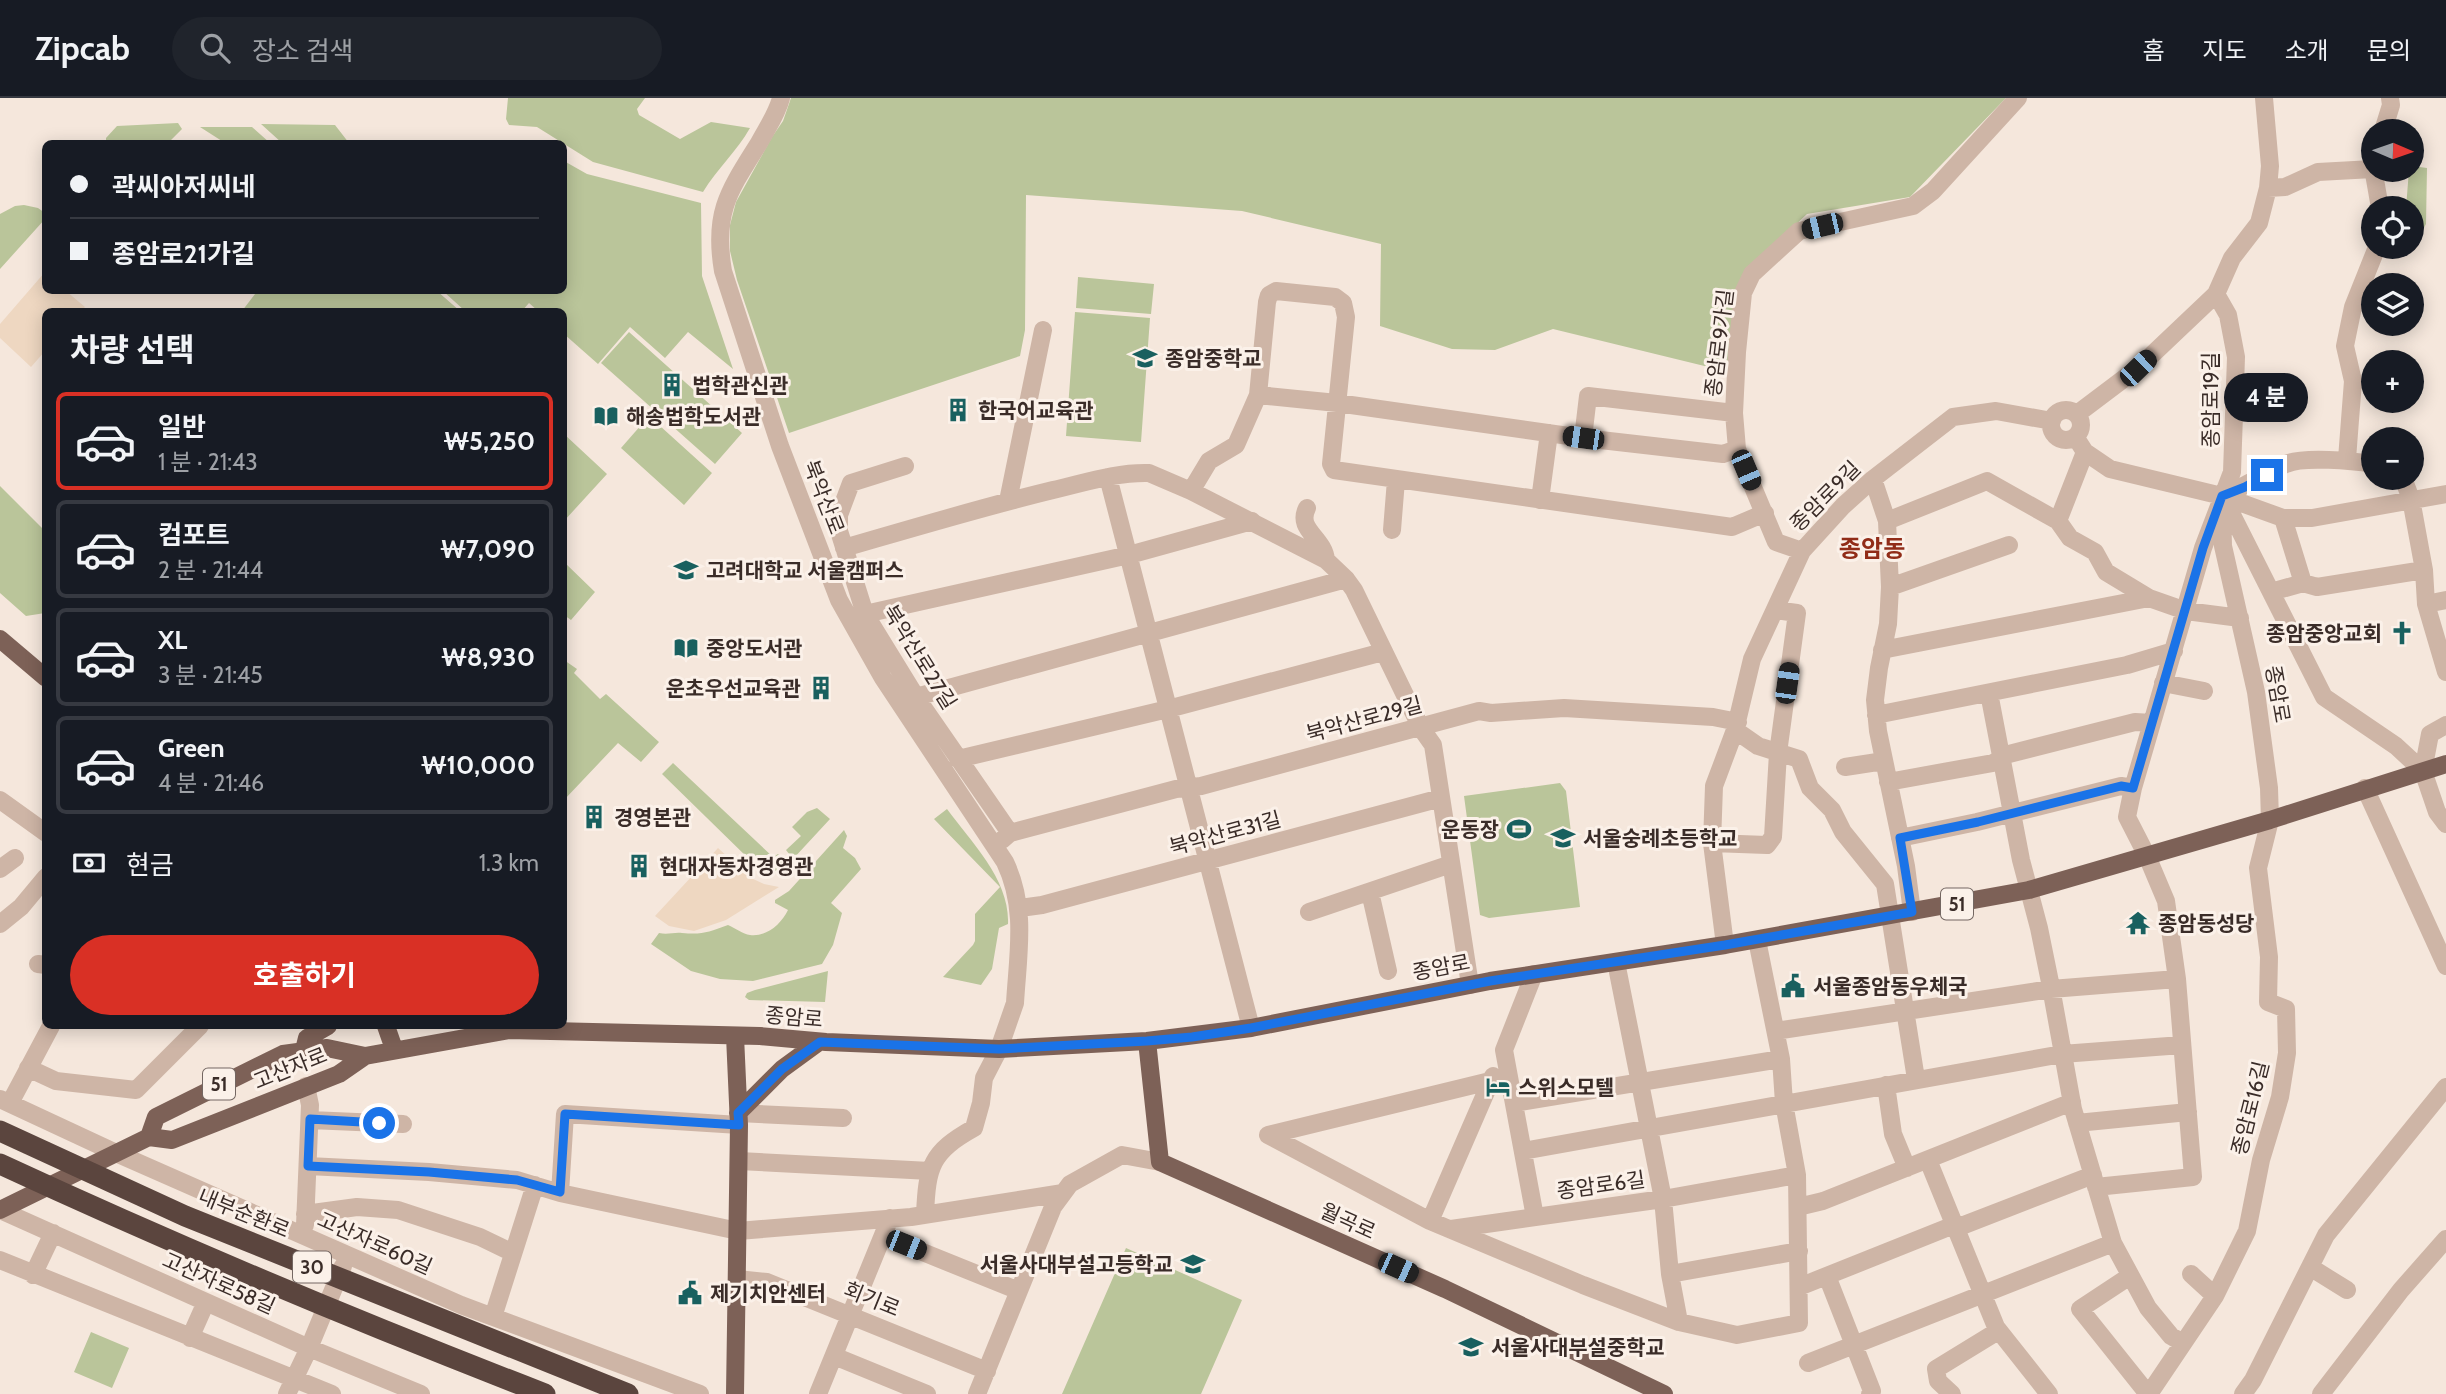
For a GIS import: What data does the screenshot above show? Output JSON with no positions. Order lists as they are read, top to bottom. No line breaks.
{"streets":{"highway":["내부순환로","30"],"main road":["종암로","51","고산자로","월곡로"],"street":["종암로9가길","종암로19길","종암로9길","북악산로","북악산로27길","북악산로29길","북악산로31길","종암로16길","종암로6길","고산자로60길","고산자로58길","회기로"]},"crossings":[["종암로9가길","종암로9길"],["종암로19길","종암로9길"],["종암로19길","종암로"],["종암로9길","종암로"],["종암로9길","북악산로29길"],["북악산로","종암로"],["북악산로","북악산로31길"],["북악산로27길","북악산로29길"],["종암로","고산자로"],["종암로","종암로16길"],["고산자로","고산자로60길"],["고산자로","고산자로58길"]],"districts":["종암동"],"places":{"school or university":["종암중학교","고려대학교 서울캠퍼스","서울숭례초등학교","서울사대부설고등학교","서울사대부설중학교"],"building":["법학관신관","한국어교육관","운초우선교육관","경영본관","현대자동차경영관"],"library":["해송법학도서관","중앙도서관"],"church":["종암중앙교회"],"sports":["운동장"],"temple":["종암동성당"],"public building":["서울종암동우체국","제기치안센터"],"hotel":["스위스모텔"]},"north":"right","page":{"header":"Zipcab","search":"장소 검색","nav":["홈","지도","소개","문의"],"map_buttons":["+","−"],"banner":["곽씨아저씨네","종암로21가길"],"heading":"차량 선택","bubble":"4 분","list":[{"name":"일반","note":"1 분 · 21:43","value":"₩5,250"},{"name":"컴포트","note":"2 분 · 21:44","value":"₩7,090"},{"name":"XL","note":"3 분 · 21:45","value":"₩8,930"},{"name":"Green","note":"4 분 · 21:46","value":"₩10,000"}],"pay":["현금","1.3 km"],"buttons":"호출하기"}}
